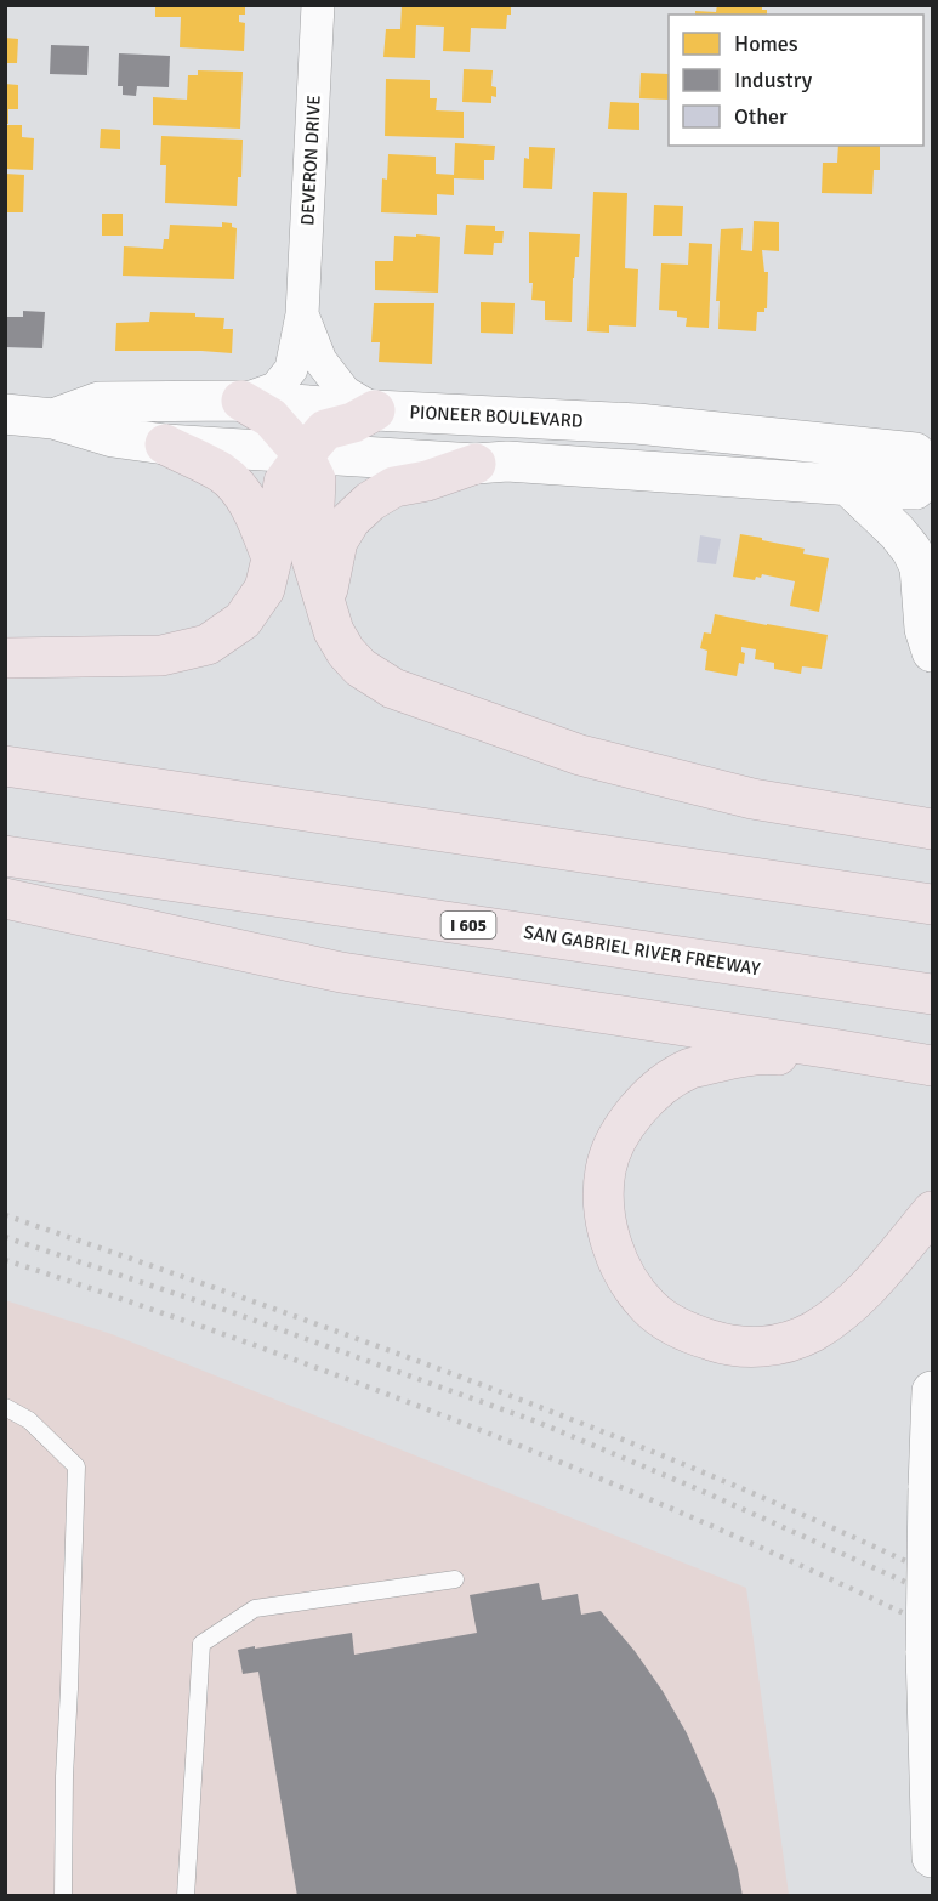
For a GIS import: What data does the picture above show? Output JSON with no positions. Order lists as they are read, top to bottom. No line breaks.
{"streets":{"highway":["I 605","SAN GABRIEL RIVER FREEWAY"],"main road":["PIONEER BOULEVARD"],"street":["DEVERON DRIVE"]},"crossings":[["DEVERON DRIVE","PIONEER BOULEVARD"]],"legend":["Homes","Industry","Other"]}
